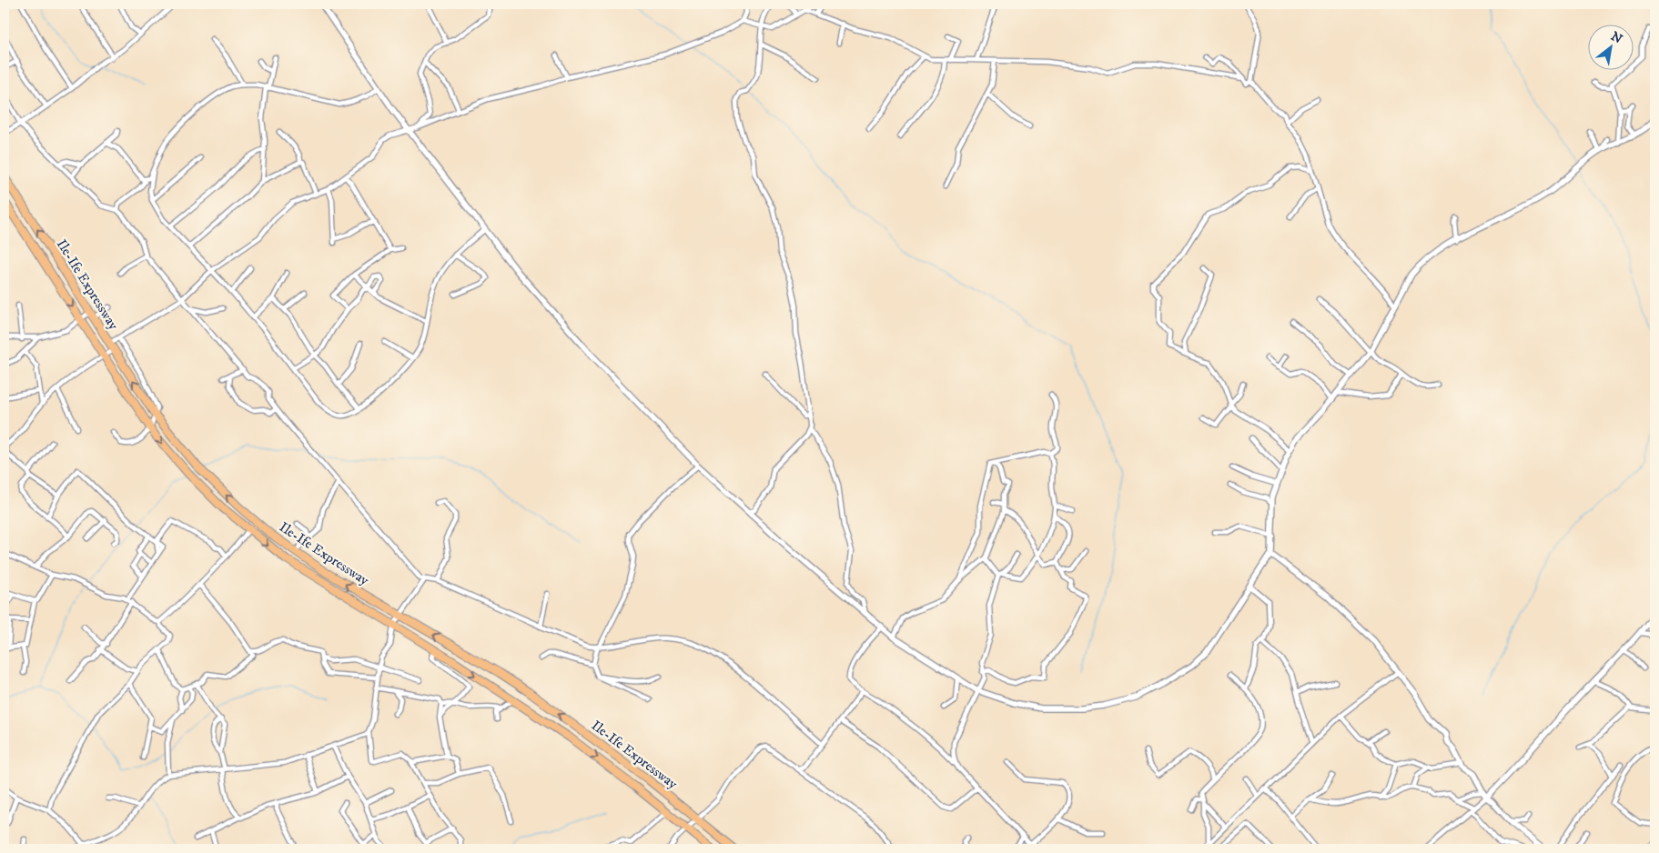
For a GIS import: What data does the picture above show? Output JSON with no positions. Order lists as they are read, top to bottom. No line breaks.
{"streets":{"highway":["Ile-Ife Expressway"]},"north":"top right"}
